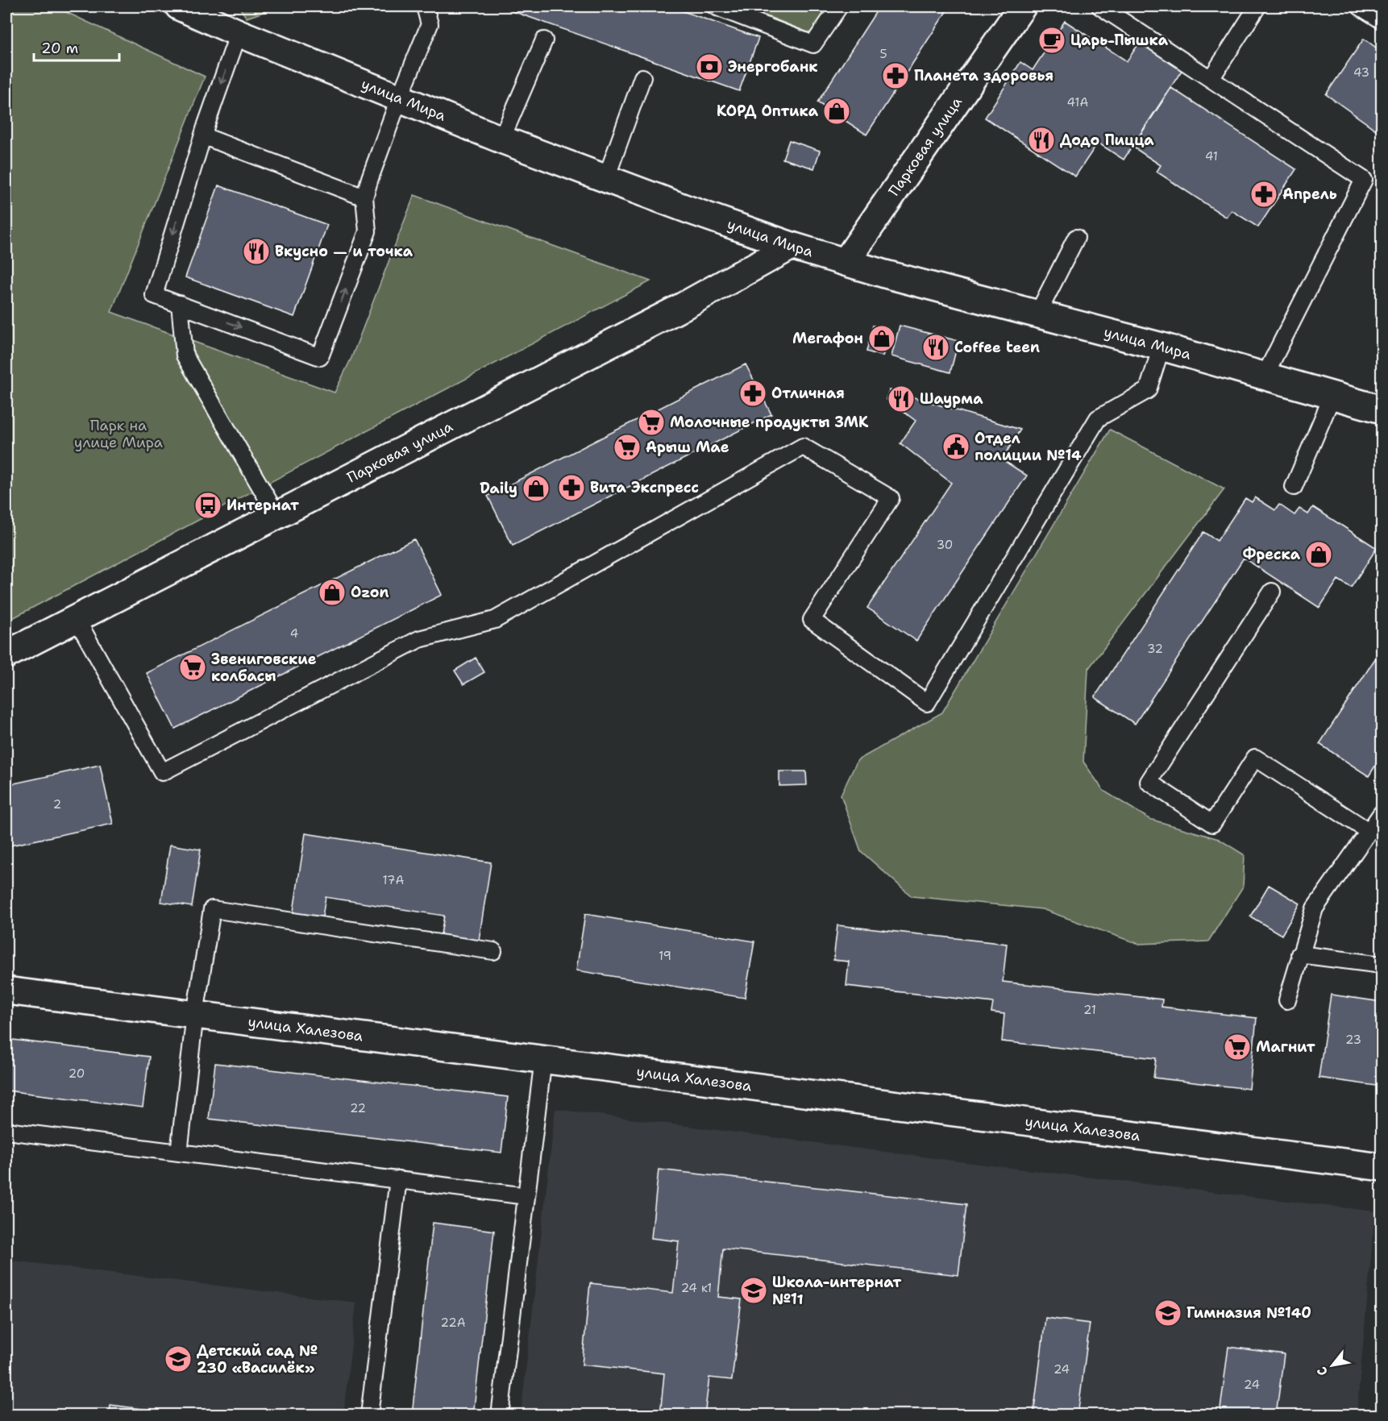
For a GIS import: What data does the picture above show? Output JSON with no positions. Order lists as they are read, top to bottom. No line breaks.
{"streets":{"street":["улица Мира","Парковая улица","улица Халезова"]},"crossings":[["улица Мира","Парковая улица"]],"parks":["Парк на улице Мира"],"places":{"cafe":["Царь-Пышка"],"bank":["Энергобанк"],"pharmacy":["Планета здоровья","Апрель","Отличная","Вита Экспресс"],"shop":["КОРД Оптика","Мегафон","Daily","Фреска","Ozon"],"restaurant":["Додо Пицца","Вкусно — и точка","Coffee teen","Шаурма"],"supermarket":["Молочные продукты ЗМК","Арыш Мае","Звениговские колбасы","Магнит"],"public building":["Отдел полиции №14"],"bus stop":["Интернат"],"school or university":["Школа-интернат №11","Гимназия №140","Детский сад № 230 «Василёк»"]},"house_numbers":["5","43","41А","41","30","4","32","2","17А","19","21","23","20","22","24 к1","22А","24","24"],"scale_bar":"20 m","north":"bottom left"}
